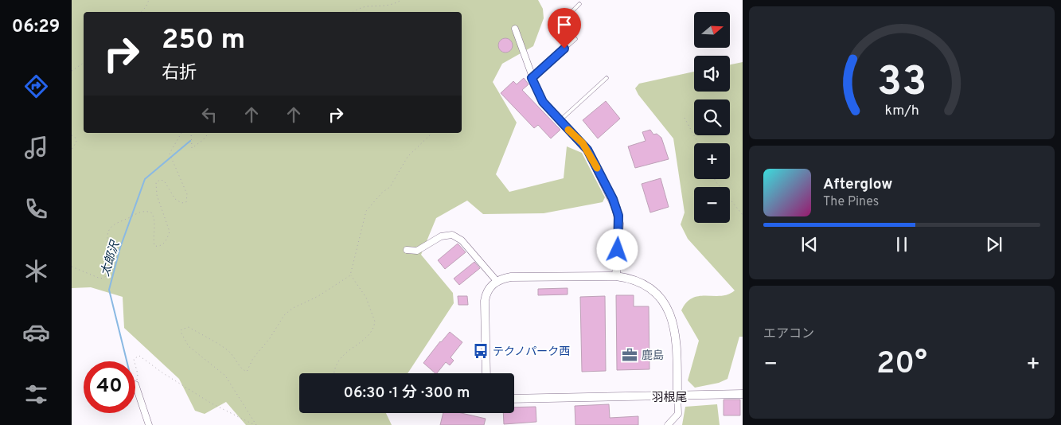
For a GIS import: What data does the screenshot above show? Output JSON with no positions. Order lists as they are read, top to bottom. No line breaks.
{"districts":["羽根尾"],"water":["太郎沢"],"places":{"bus stop":["テクノパーク西"],"office":["鹿島"]},"north":"right","page":{"tabs":"06:29","map_buttons":["+","−"],"turn":["250 m","右折"],"song":["Afterglow","The Pines"],"tile":"エアコン","heat":["−","20°","+"],"limit":"40","trip":"06:30 · 1 分 · 300 m","gauge":["33","km/h"]}}
